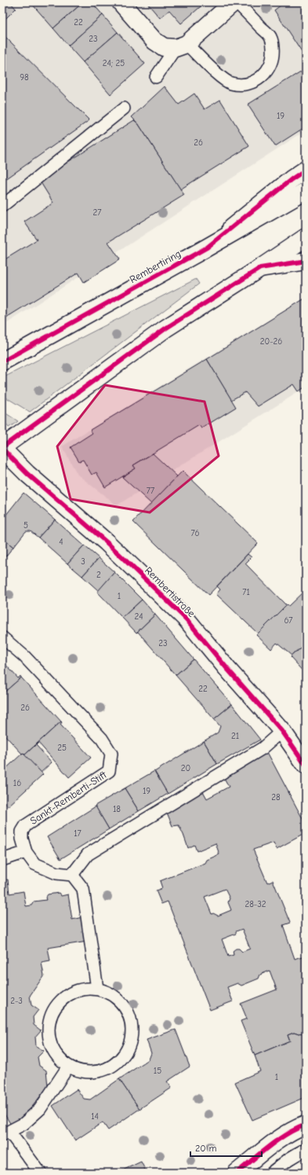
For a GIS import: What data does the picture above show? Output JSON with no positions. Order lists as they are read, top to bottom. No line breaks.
{"streets":{"main road":["Rembertiring","Rembertistraße"],"lane":["Sankt-Remberti-Stift"]},"house_numbers":["22","23","24; 25","98","19","26","27","20-26","77","5","76","4","3","2","71","1","24","67","23","22","26","21","25","20","16","19","28","18","17","28-32","2-3","15","1","14"],"scale_bar":"20 m"}
